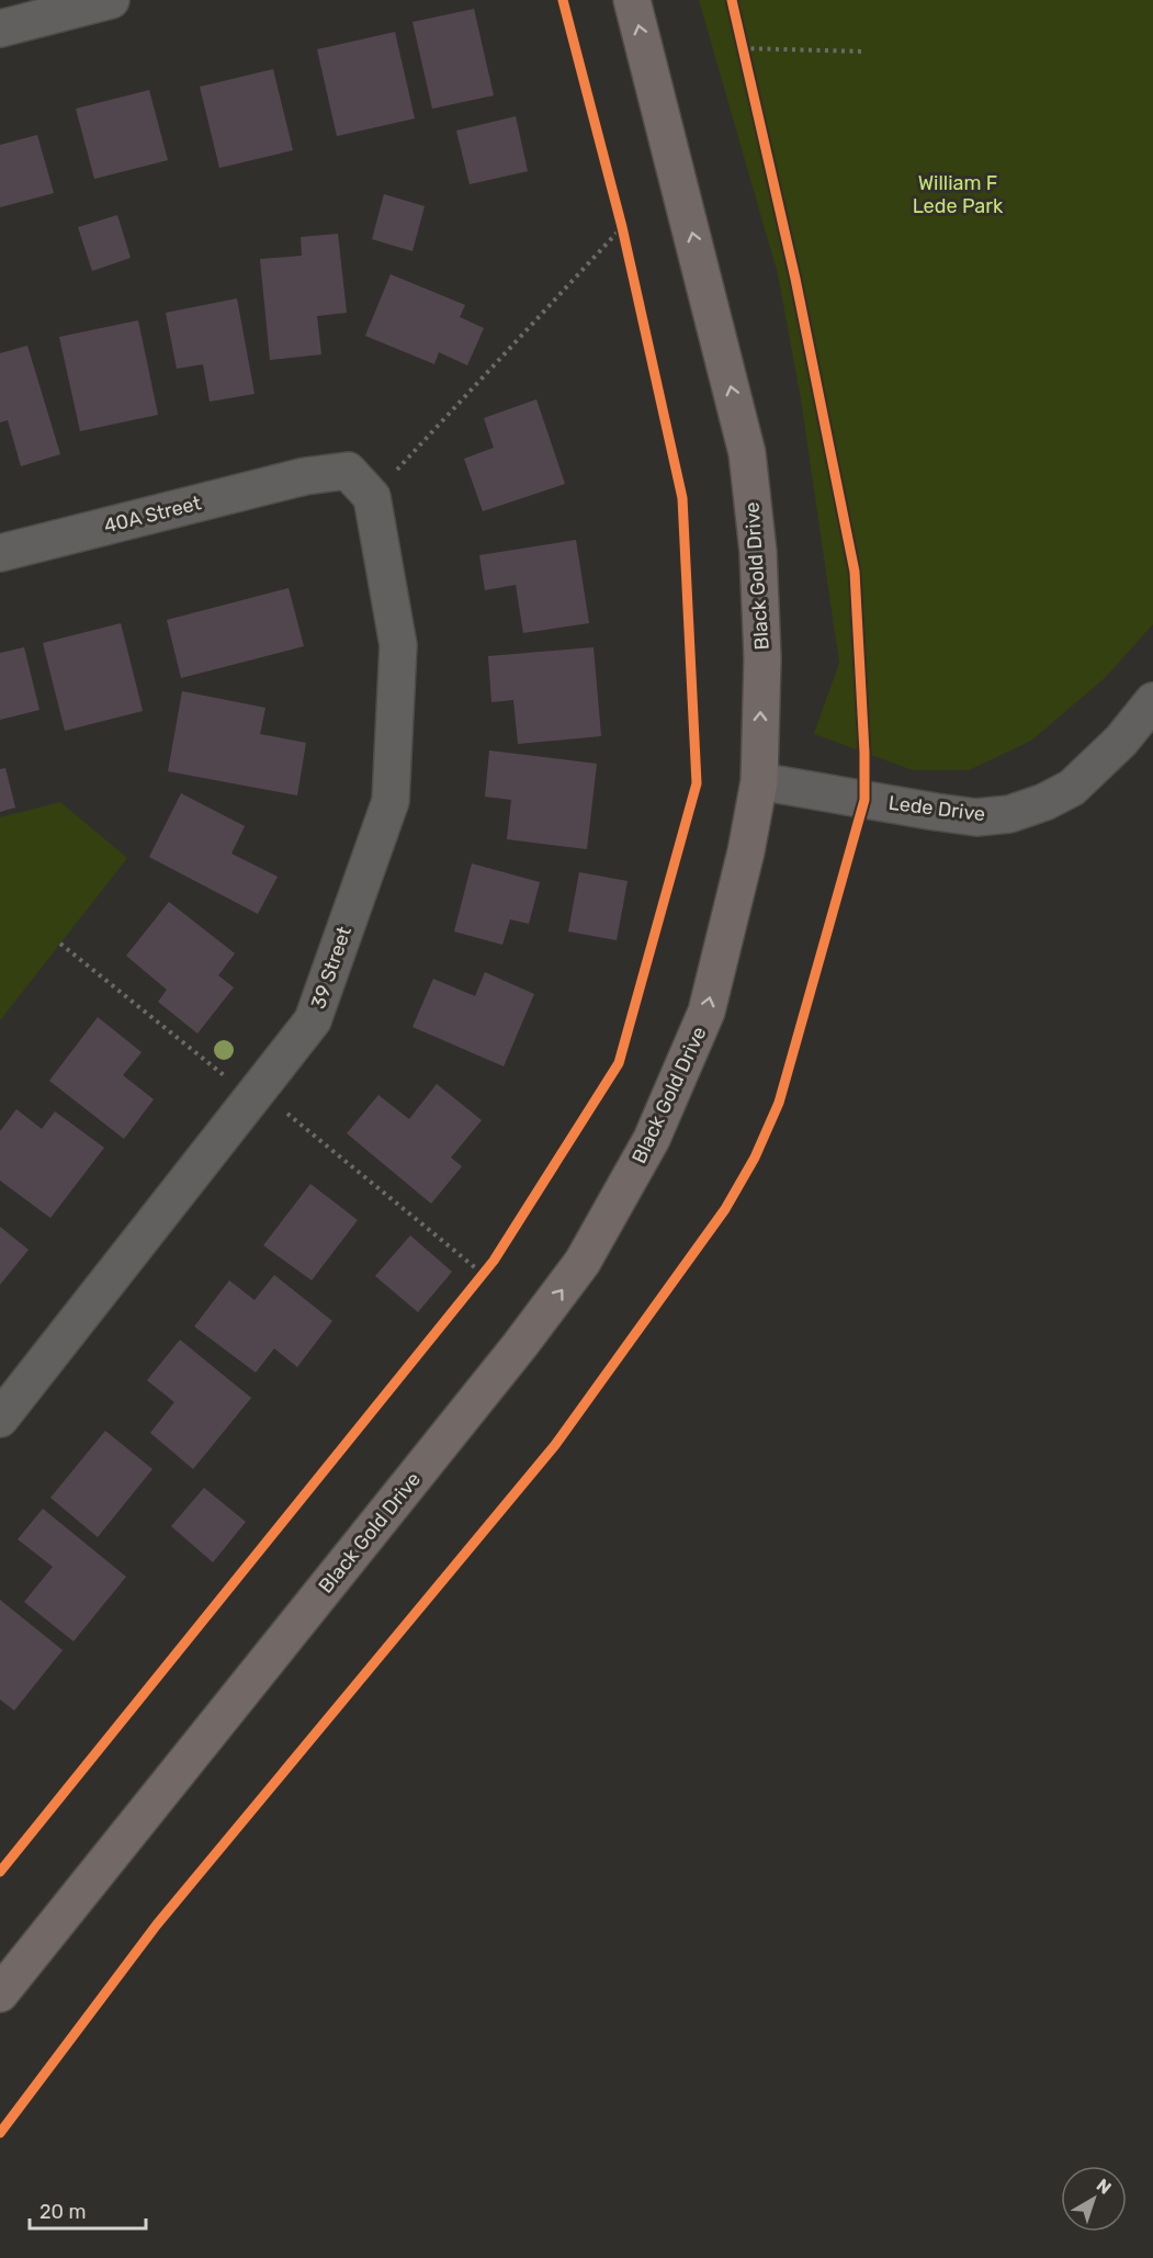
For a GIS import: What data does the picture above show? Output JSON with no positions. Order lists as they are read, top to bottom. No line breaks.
{"streets":{"main road":["Black Gold Drive"],"street":["40A Street","Lede Drive","39 Street"]},"crossings":[["40A Street","39 Street"],["Black Gold Drive","Lede Drive"]],"one_way":["Black Gold Drive"],"parks":["William F Lede Park"],"scale_bar":"20 m","north":"top right"}
